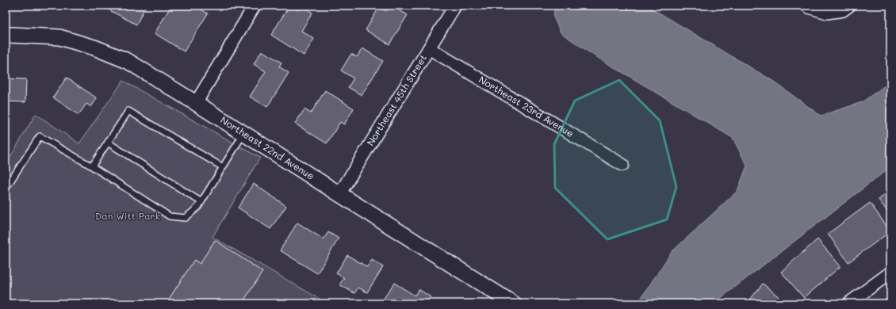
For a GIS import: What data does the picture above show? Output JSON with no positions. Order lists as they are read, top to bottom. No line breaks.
{"streets":{"street":["Northeast 45th Street","Northeast 23rd Avenue","Northeast 22nd Avenue"]},"crossings":[["Northeast 45th Street","Northeast 23rd Avenue"],["Northeast 45th Street","Northeast 22nd Avenue"]],"parks":["Dan Witt Park"]}
